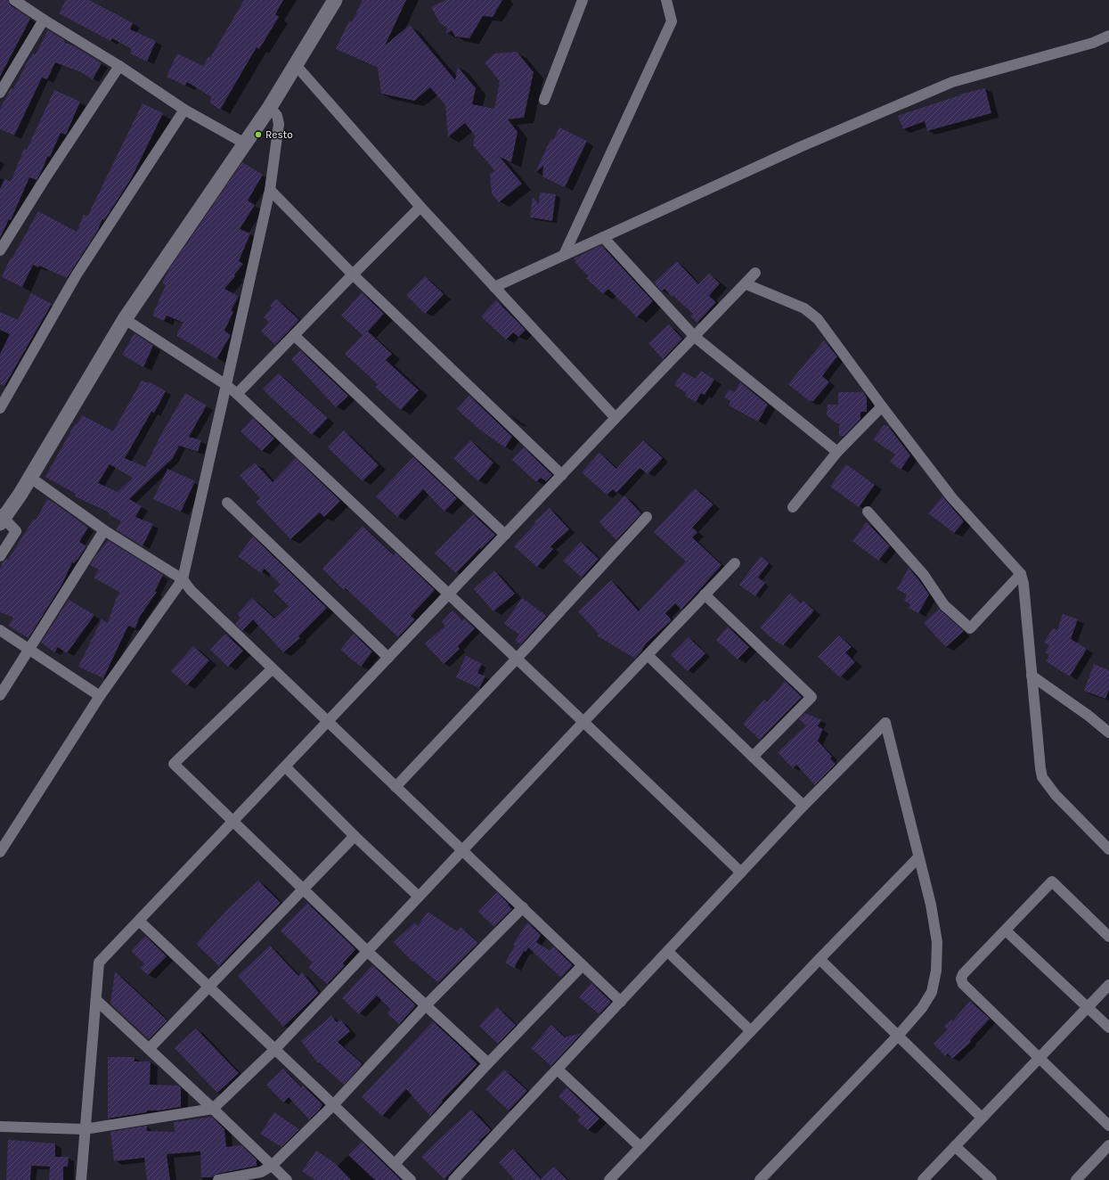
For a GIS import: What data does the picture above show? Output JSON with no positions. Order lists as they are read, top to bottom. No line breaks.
{"places":["Resto"]}
